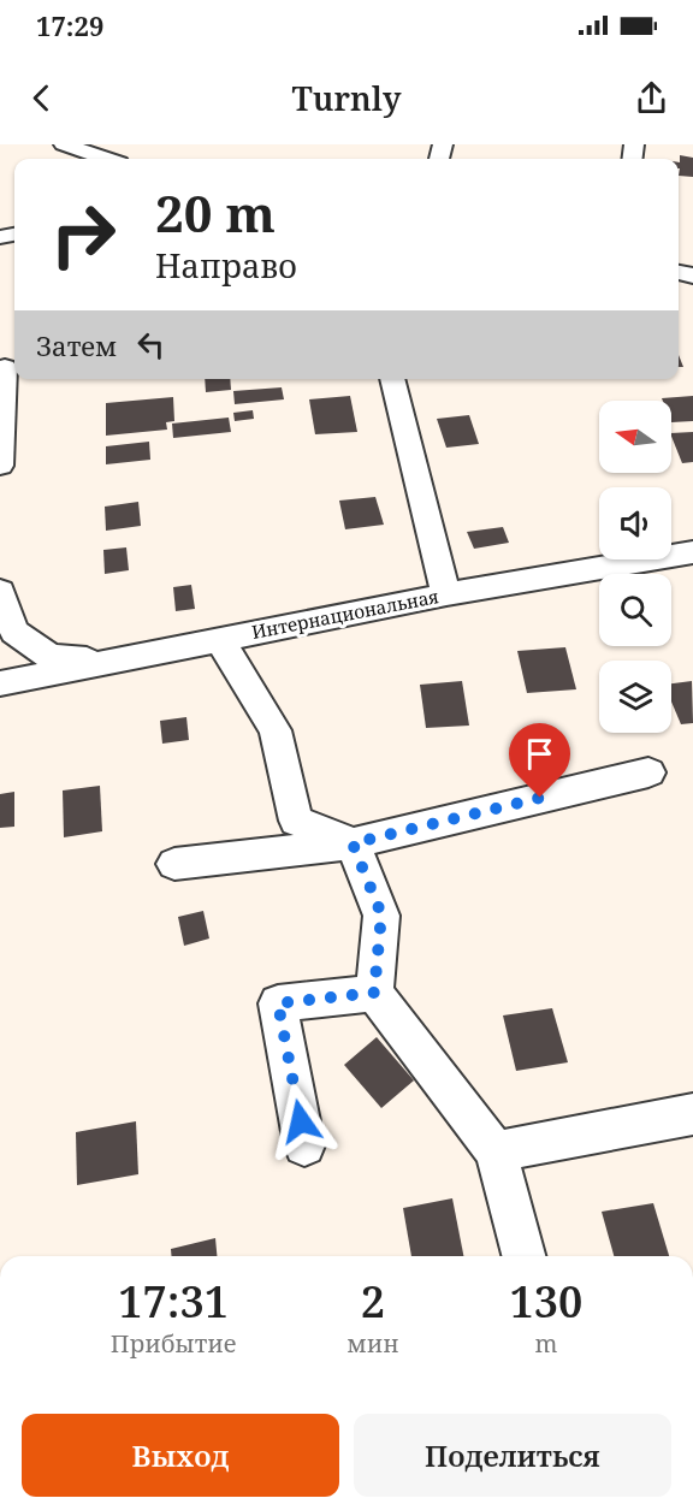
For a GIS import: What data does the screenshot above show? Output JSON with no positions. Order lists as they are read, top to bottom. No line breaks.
{"streets":{"street":["Интернациональная"]},"north":"left","page":{"status":"17:29","header":"Turnly","turn":["20 m","Направо"],"then":"Затем","eta":["17:31","Прибытие","2","мин","130","m"],"buttons":["Выход","Поделиться"]}}
